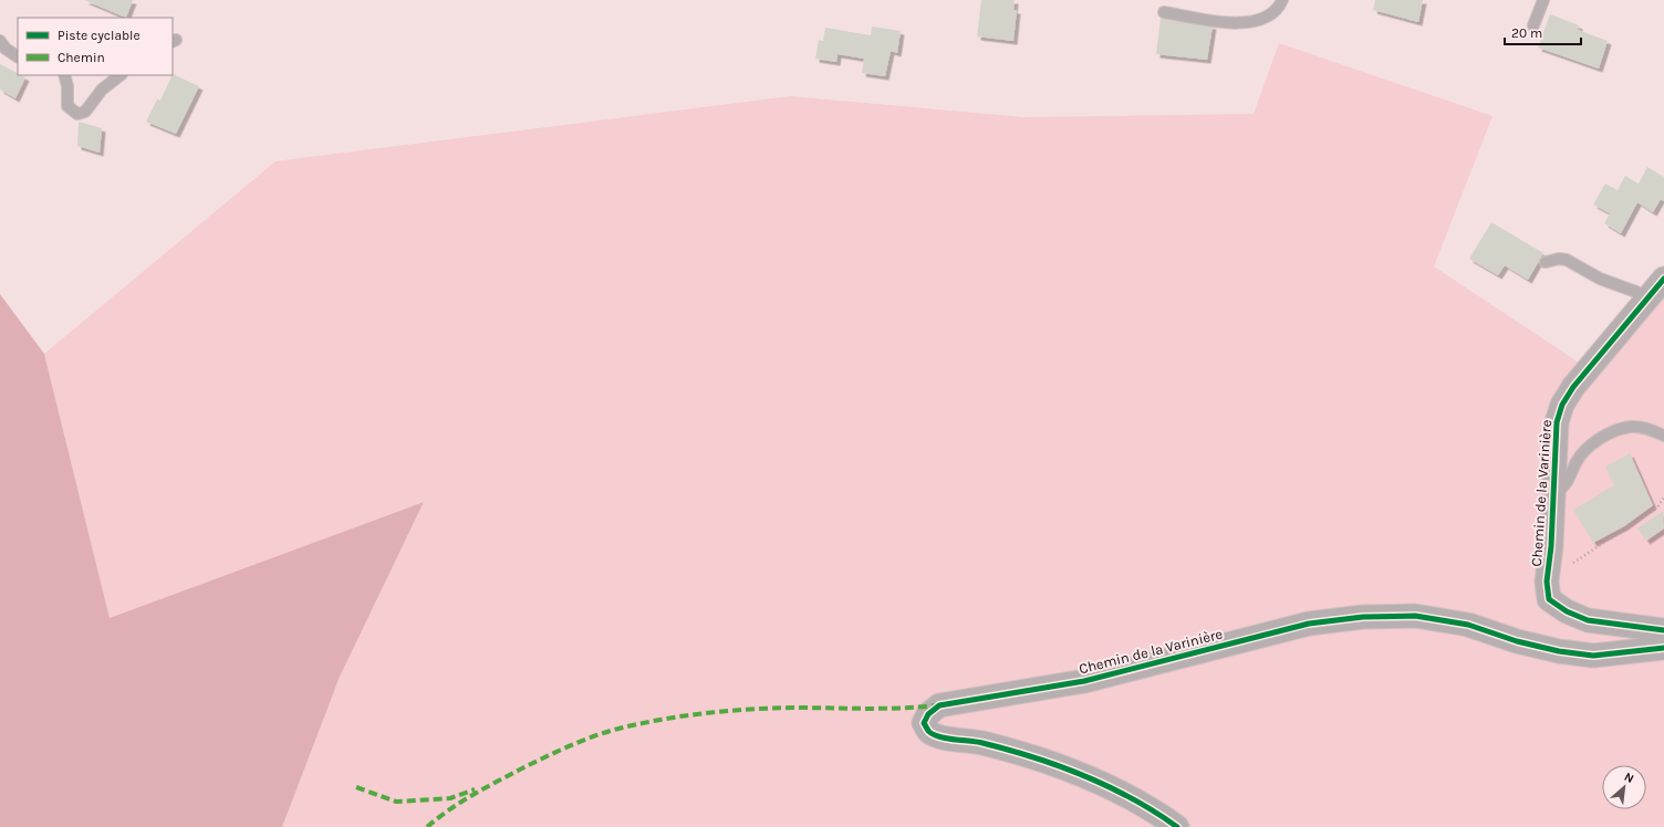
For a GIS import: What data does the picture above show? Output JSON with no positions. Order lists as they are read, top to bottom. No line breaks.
{"streets":{"street":["Chemin de la Varinière"]},"legend":["Piste cyclable","Chemin"],"scale_bar":"20 m","north":"top right"}
